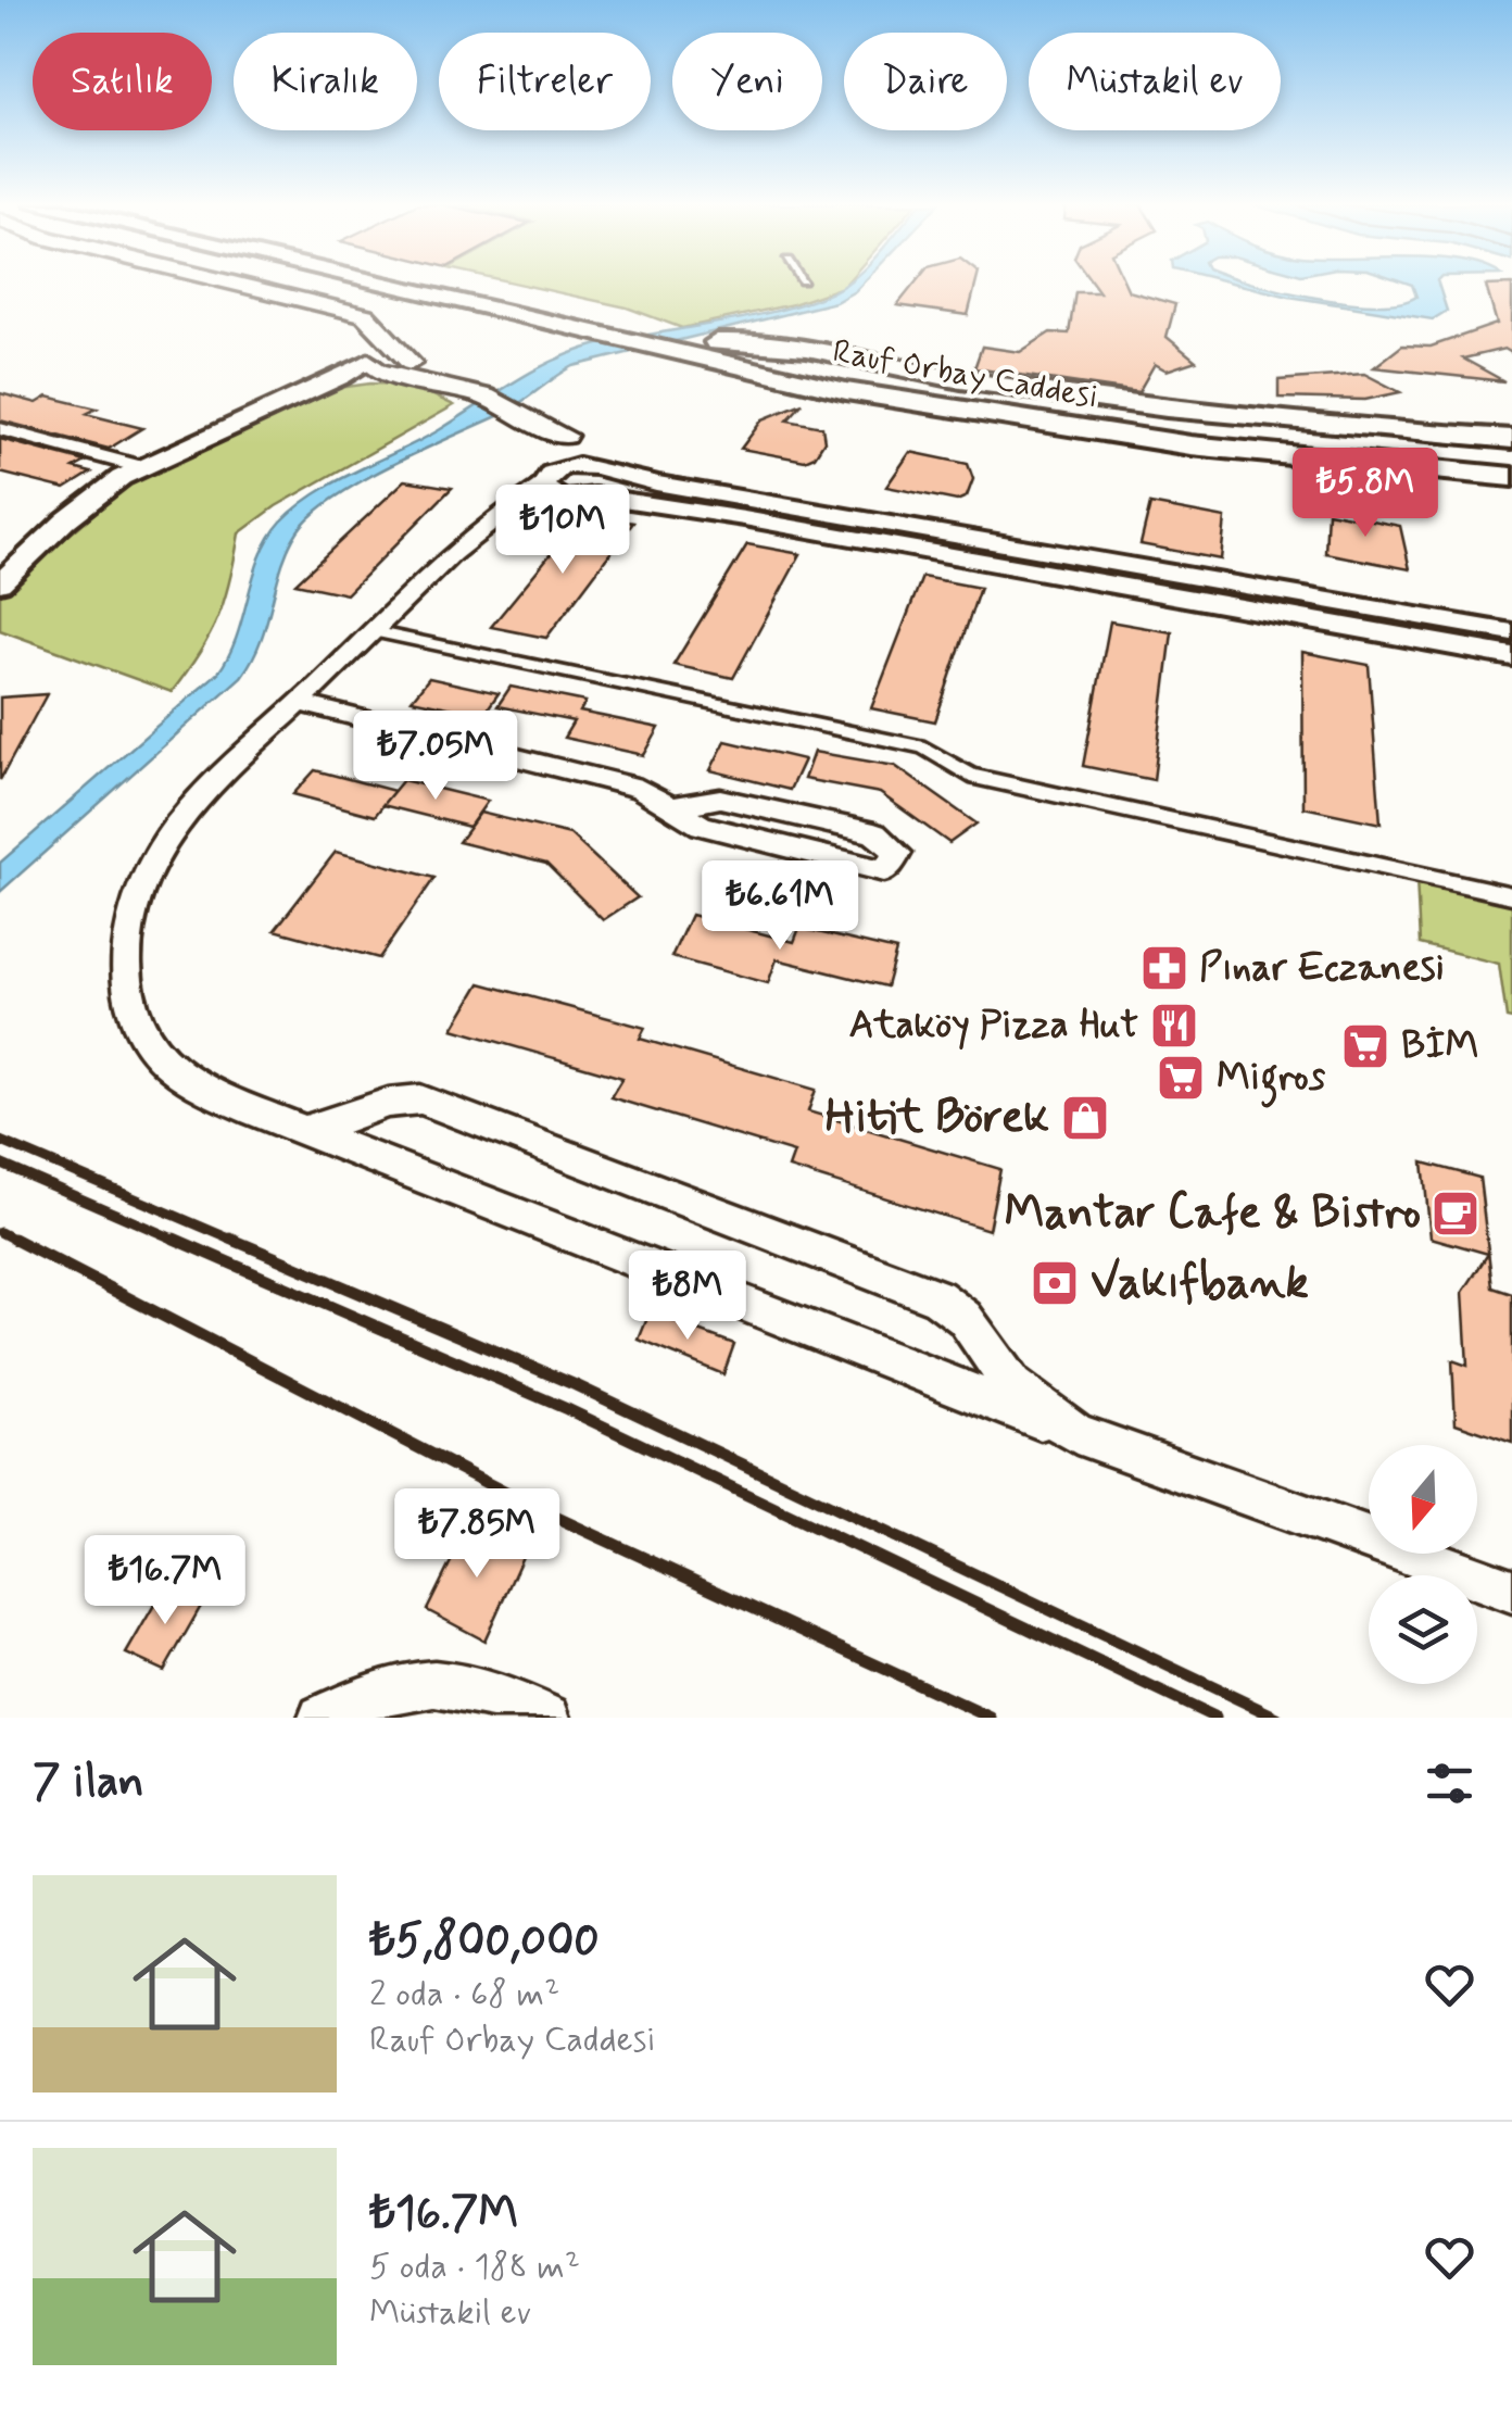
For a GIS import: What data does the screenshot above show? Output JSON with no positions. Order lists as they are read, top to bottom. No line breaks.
{"streets":{"highway":["Rauf Orbay Caddesi"]},"places":{"pharmacy":["Pınar Eczanesi"],"restaurant":["Ataköy Pizza Hut"],"supermarket":["BİM","Migros"],"shop":["Hitit Börek"],"cafe":["Mantar Cafe & Bistro"],"bank":["Vakıfbank"]},"north":"bottom","page":{"chip":["Satılık","Kiralık","Filtreler","Yeni","Daire","Müstakil ev"],"price":["₺5.8M","₺10M","₺7.05M","₺6.61M","₺8M","₺7.85M","₺16.7M"],"heading":"7 ilan","list":[{"name":"₺5,800,000","note":"2 oda · 68 m² · Rauf Orbay Caddesi"},{"name":"₺16.7M","note":"5 oda · 188 m² · Müstakil ev"}]}}
